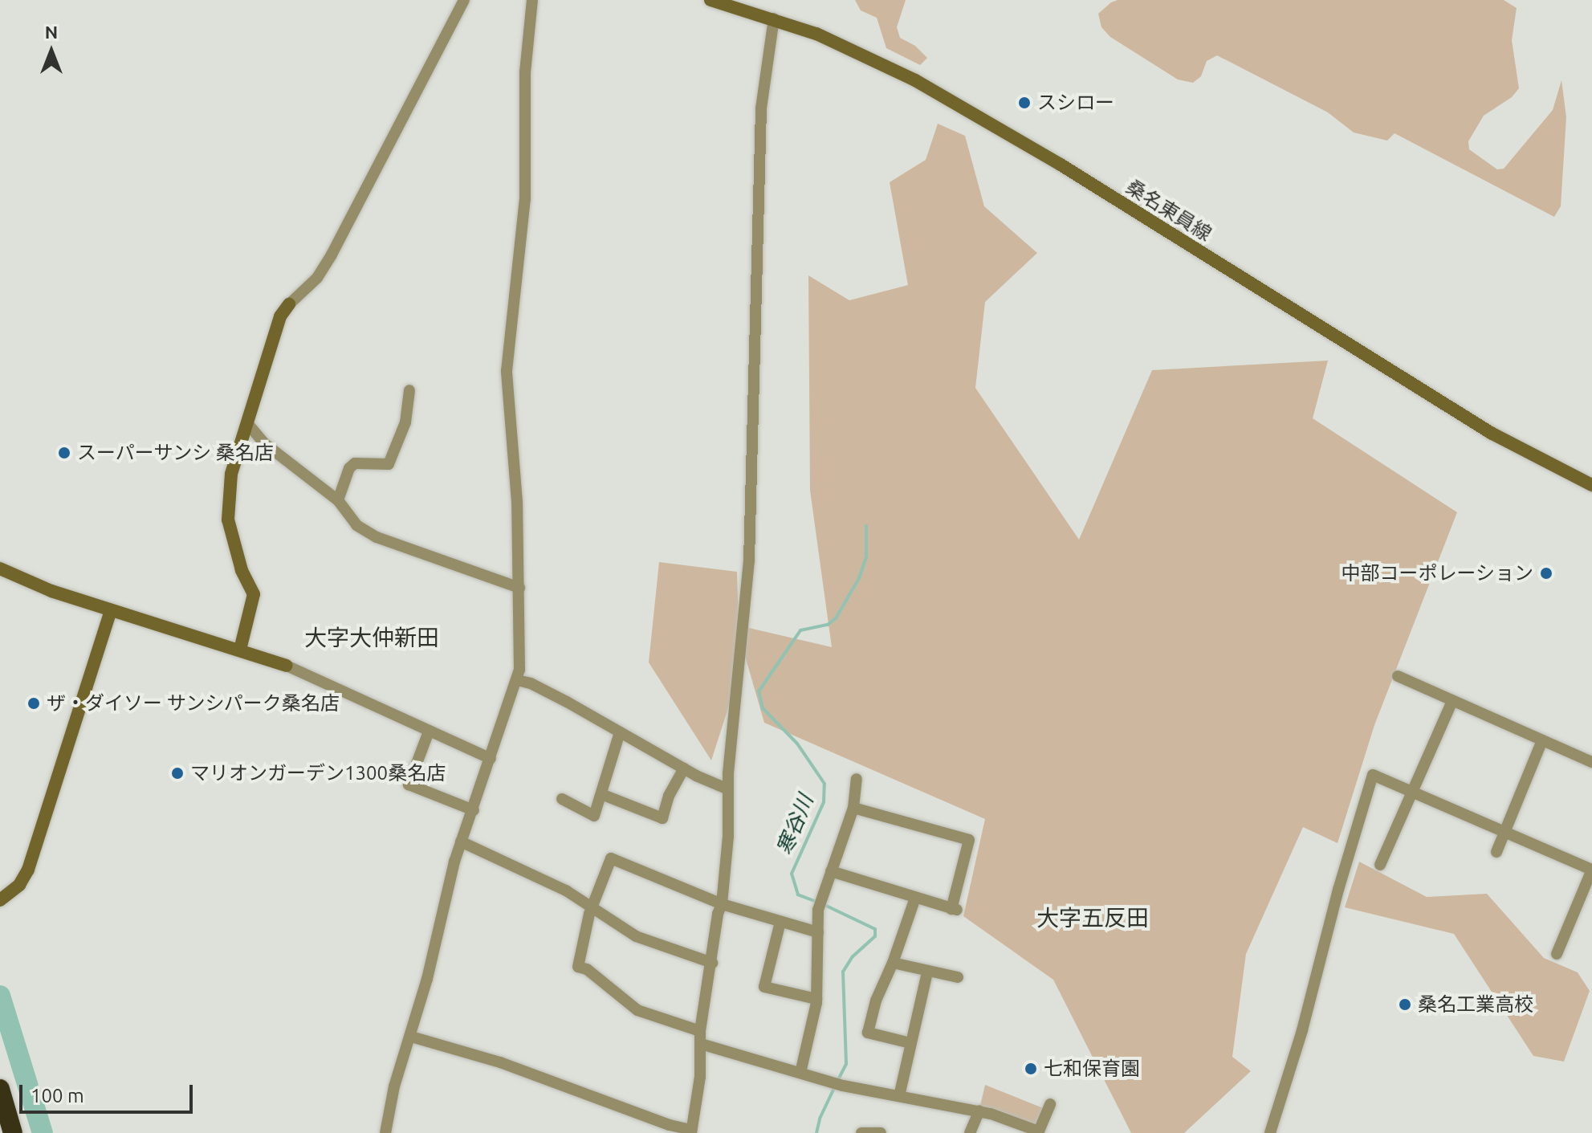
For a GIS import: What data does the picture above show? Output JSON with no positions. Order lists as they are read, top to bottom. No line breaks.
{"streets":{"main road":["桑名東員線"]},"districts":["大字大仲新田","大字五反田"],"water":["寒谷川"],"places":["スシロー","スーパーサンシ 桑名店","中部コーポレーション","ザ・ダイソー サンシパーク桑名店","マリオンガーデン1300桑名店","桑名工業高校","七和保育園"],"scale_bar":"100 m","north":"top"}
